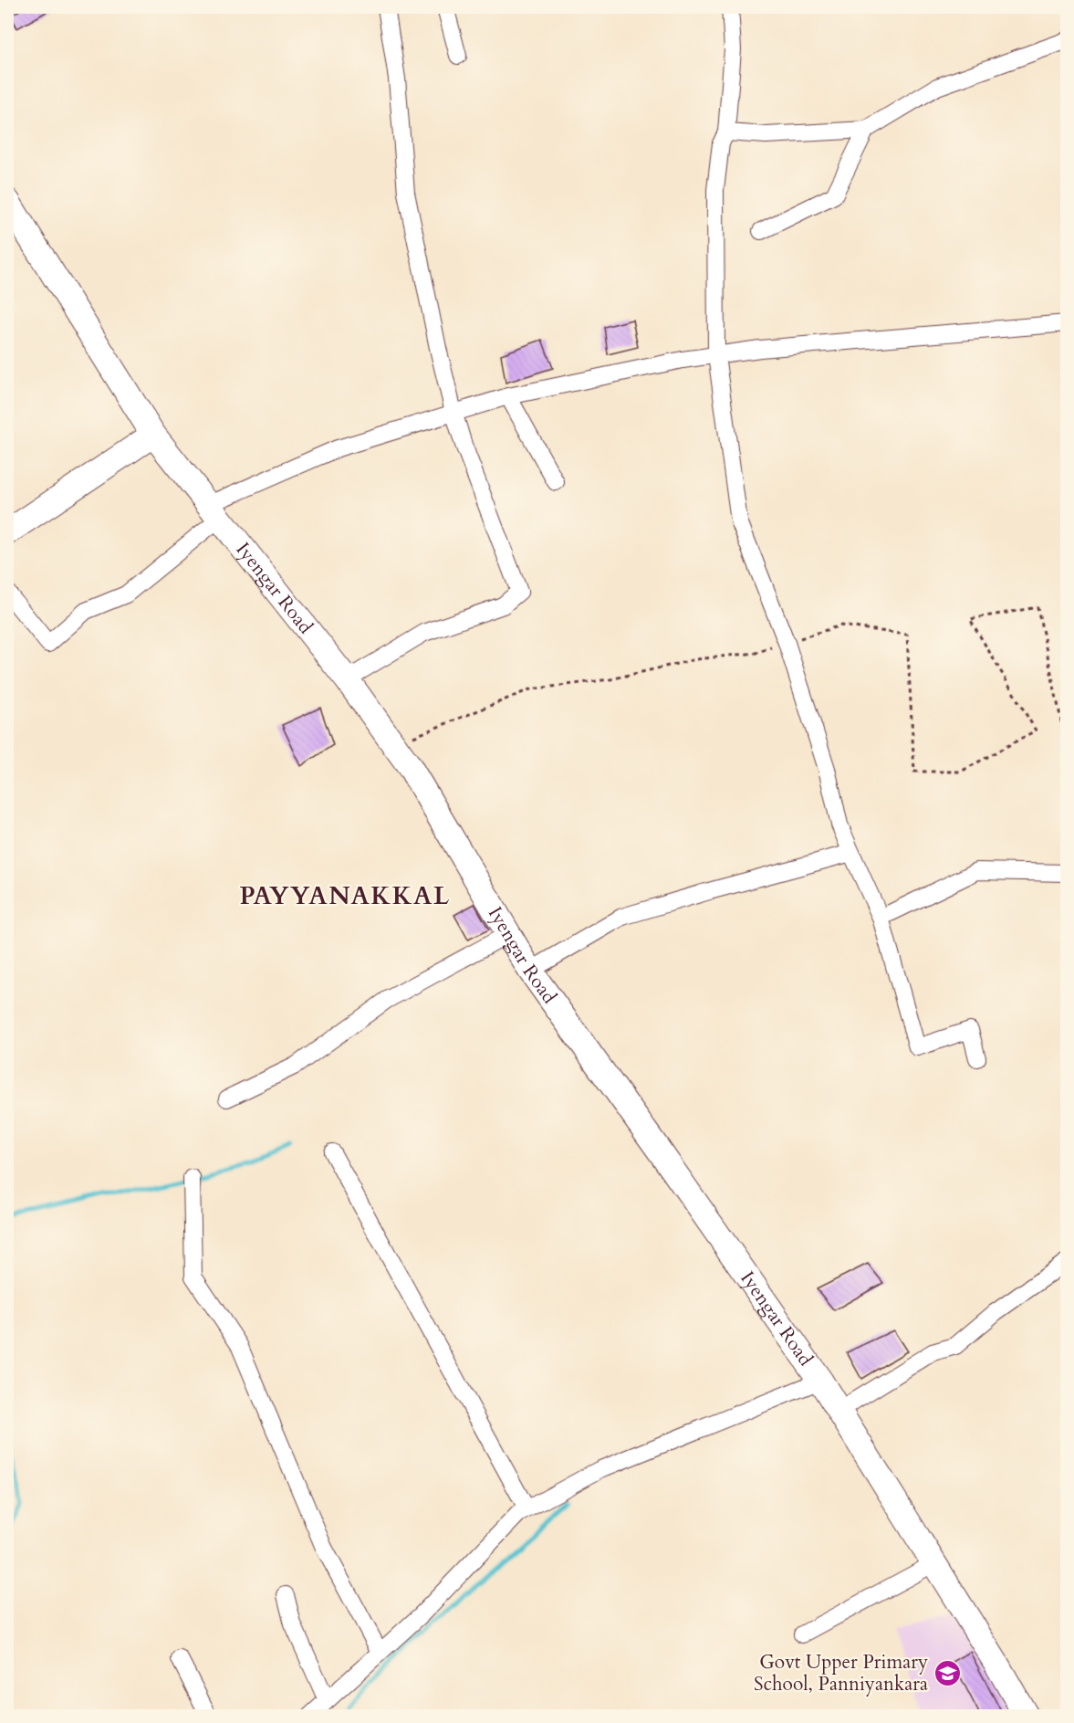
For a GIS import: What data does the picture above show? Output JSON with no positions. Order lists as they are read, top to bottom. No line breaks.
{"streets":{"main road":["Iyengar Road"]},"districts":["PAYYANAKKAL"],"places":{"school or university":["Govt Upper Primary School, Panniyankara"]}}
